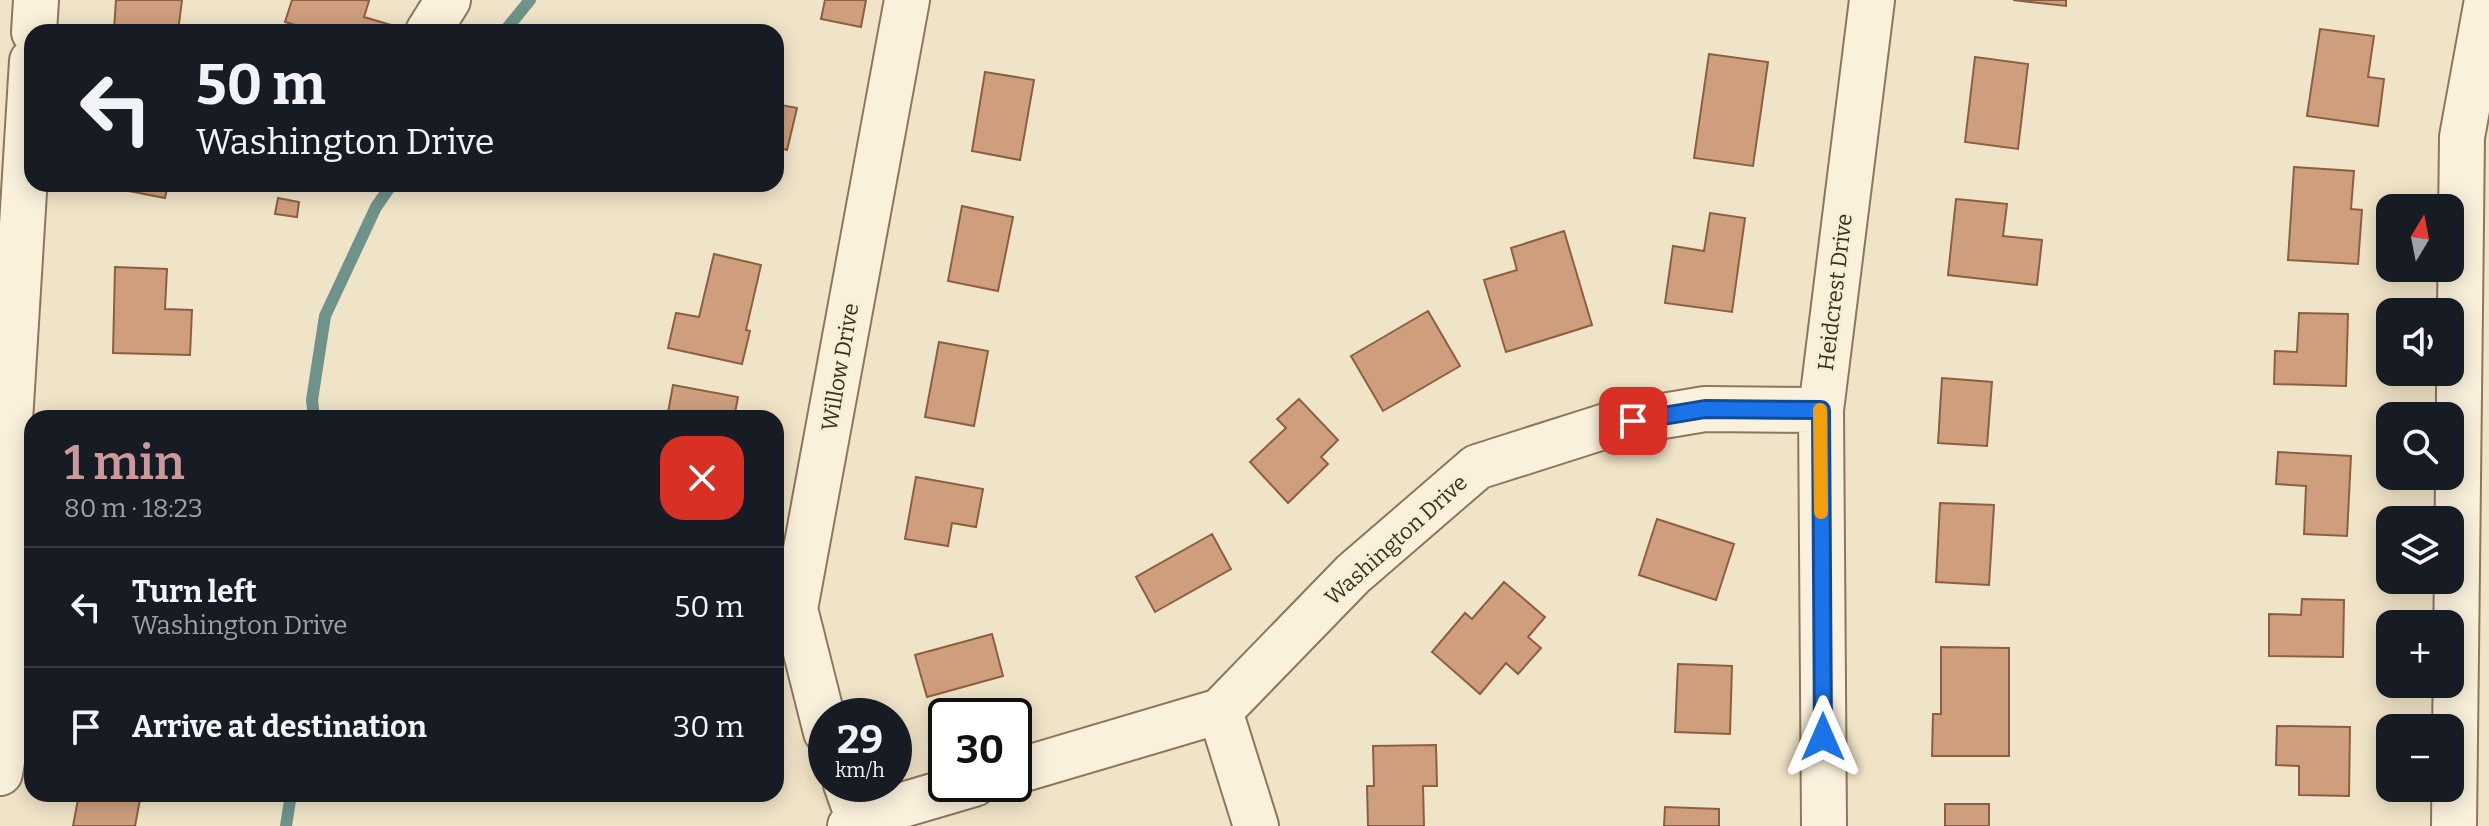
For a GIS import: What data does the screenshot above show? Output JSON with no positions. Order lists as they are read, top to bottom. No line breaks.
{"streets":{"street":["Heidcrest Drive","Willow Drive","Washington Drive"]},"crossings":[["Heidcrest Drive","Washington Drive"]],"north":"top","page":{"turn":["50 m","Washington Drive"],"map_buttons":["+","−"],"heading":["1 min","80 m · 18:23"],"list":[{"name":"Turn left","note":"Washington Drive","value":"50 m"},{"name":"Arrive at destination","value":"30 m"}],"speed":"29 km/h","limit":"30"}}
